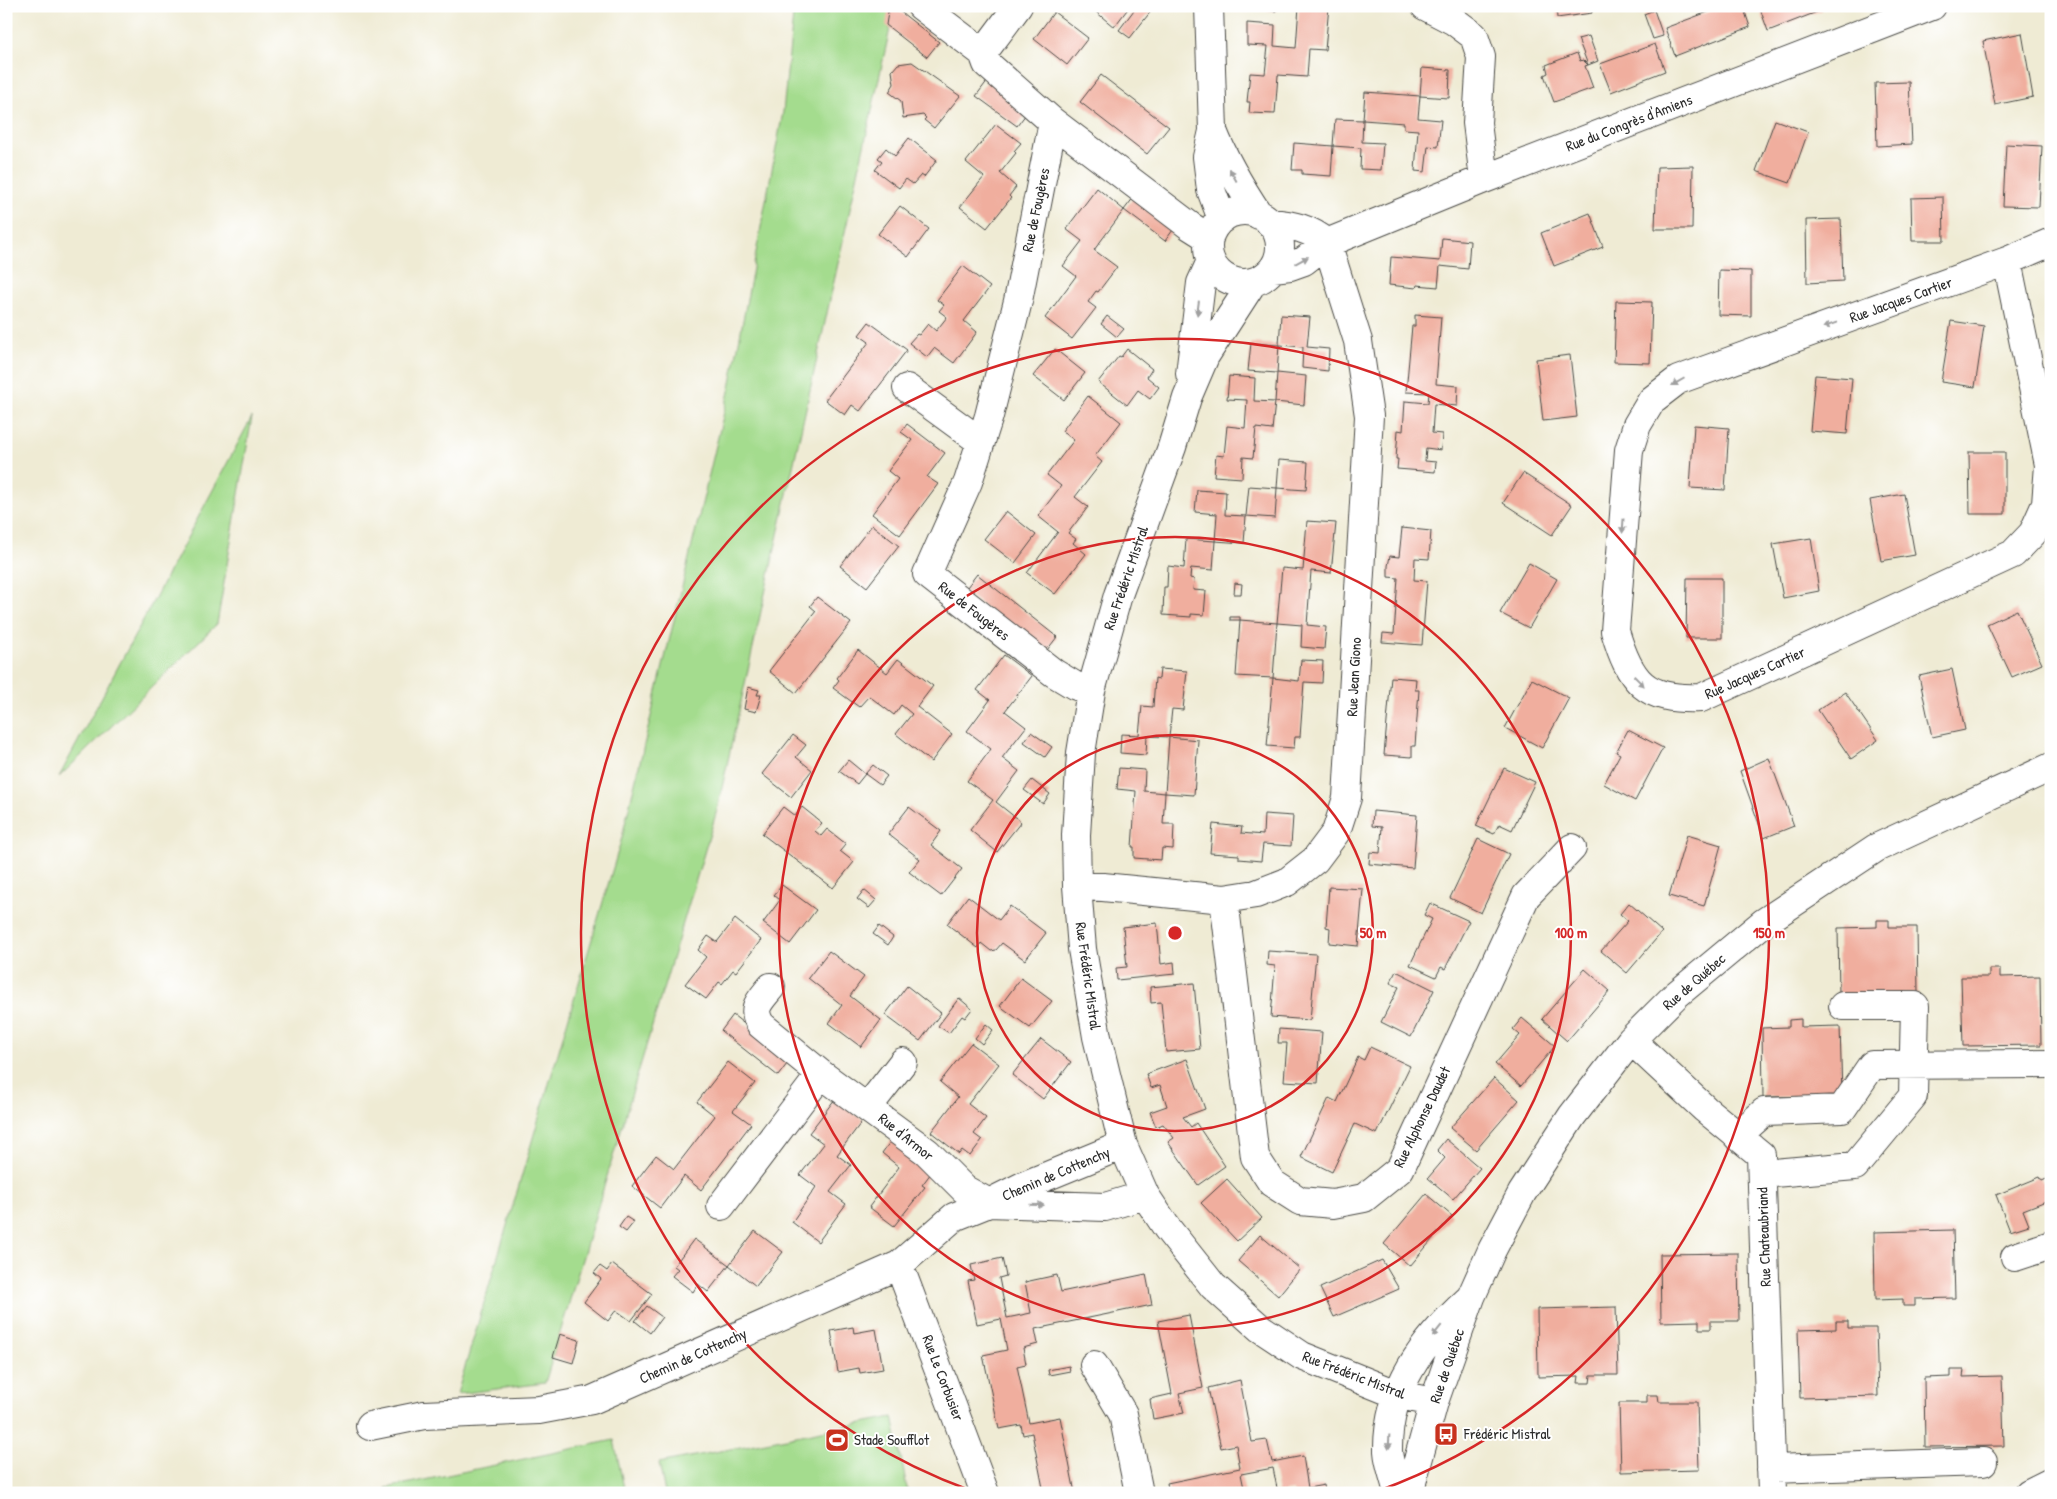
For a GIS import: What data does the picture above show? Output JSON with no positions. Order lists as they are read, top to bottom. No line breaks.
{"streets":{"street":["Rue du Congrès d'Amiens","Rue de Fougères","Rue Jacques Cartier","Rue Frédéric Mistral","Rue Jean Giono","Rue de Québec","Rue Alphonse Daudet","Rue d'Armor","Chemin de Cottenchy","Rue Chateaubriand","Rue Le Corbusier"]},"crossings":[["Rue du Congrès d'Amiens","Rue Frédéric Mistral"],["Rue du Congrès d'Amiens","Rue Jean Giono"],["Rue de Fougères","Rue Frédéric Mistral"],["Rue Frédéric Mistral","Rue Jean Giono"],["Rue Frédéric Mistral","Rue de Québec"],["Rue Frédéric Mistral","Chemin de Cottenchy"],["Rue Jean Giono","Rue Alphonse Daudet"],["Rue de Québec","Rue Chateaubriand"],["Rue d'Armor","Chemin de Cottenchy"],["Chemin de Cottenchy","Rue Le Corbusier"]],"places":{"bus stop":["Frédéric Mistral"],"sports":["Stade Soufflot"]},"rings":["50 m","100 m","150 m"]}
